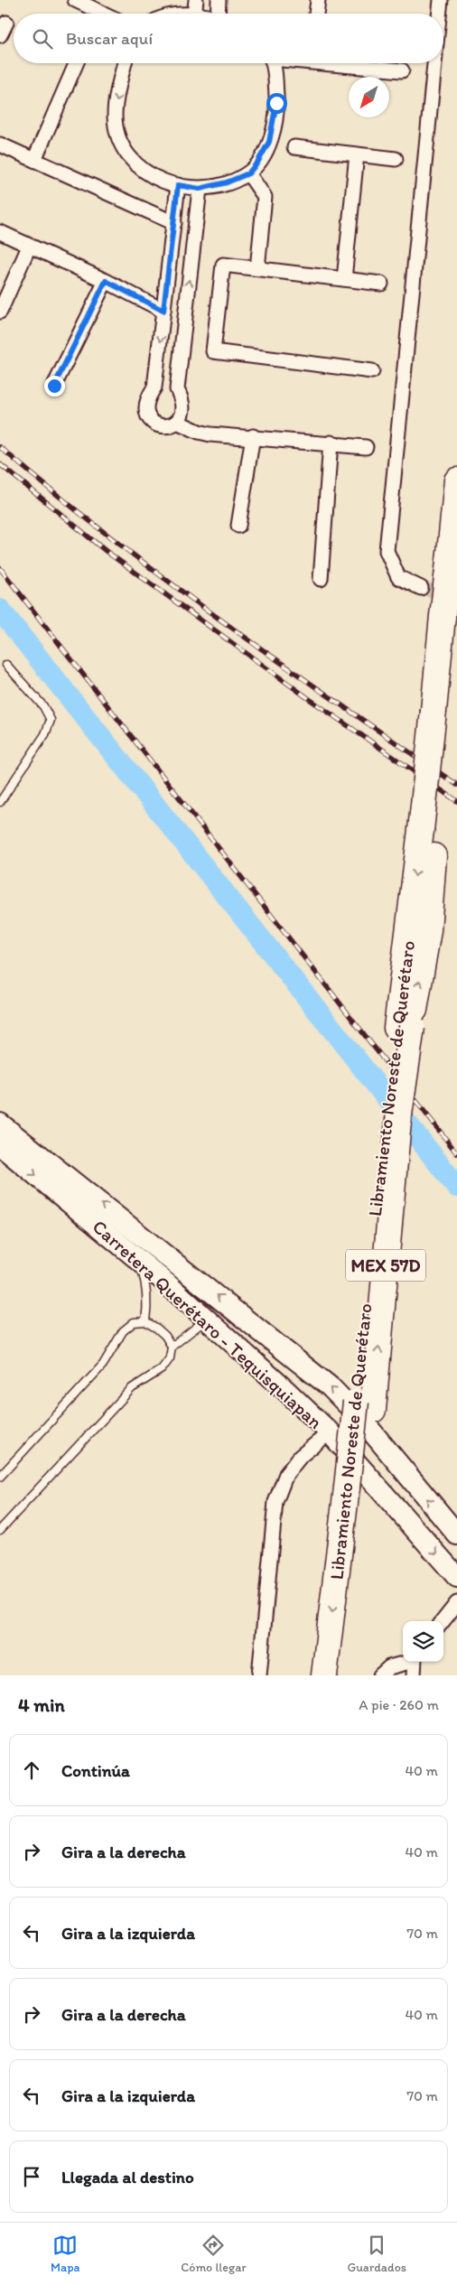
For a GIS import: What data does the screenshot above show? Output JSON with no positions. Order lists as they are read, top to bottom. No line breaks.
{"streets":{"highway":["Libramiento Noreste de Querétaro","MEX 57D"],"main road":["Carretera Querétaro - Tequisquiapan"]},"north":"bottom left","page":{"search":"Buscar aquí","heading":["4 min","A pie · 260 m"],"list":[["Continúa","40 m"],["Gira a la derecha","40 m"],["Gira a la izquierda","70 m"],["Gira a la derecha","40 m"],["Gira a la izquierda","70 m"],"Llegada al destino"],"nav":["Mapa","Cómo llegar","Guardados"]}}
